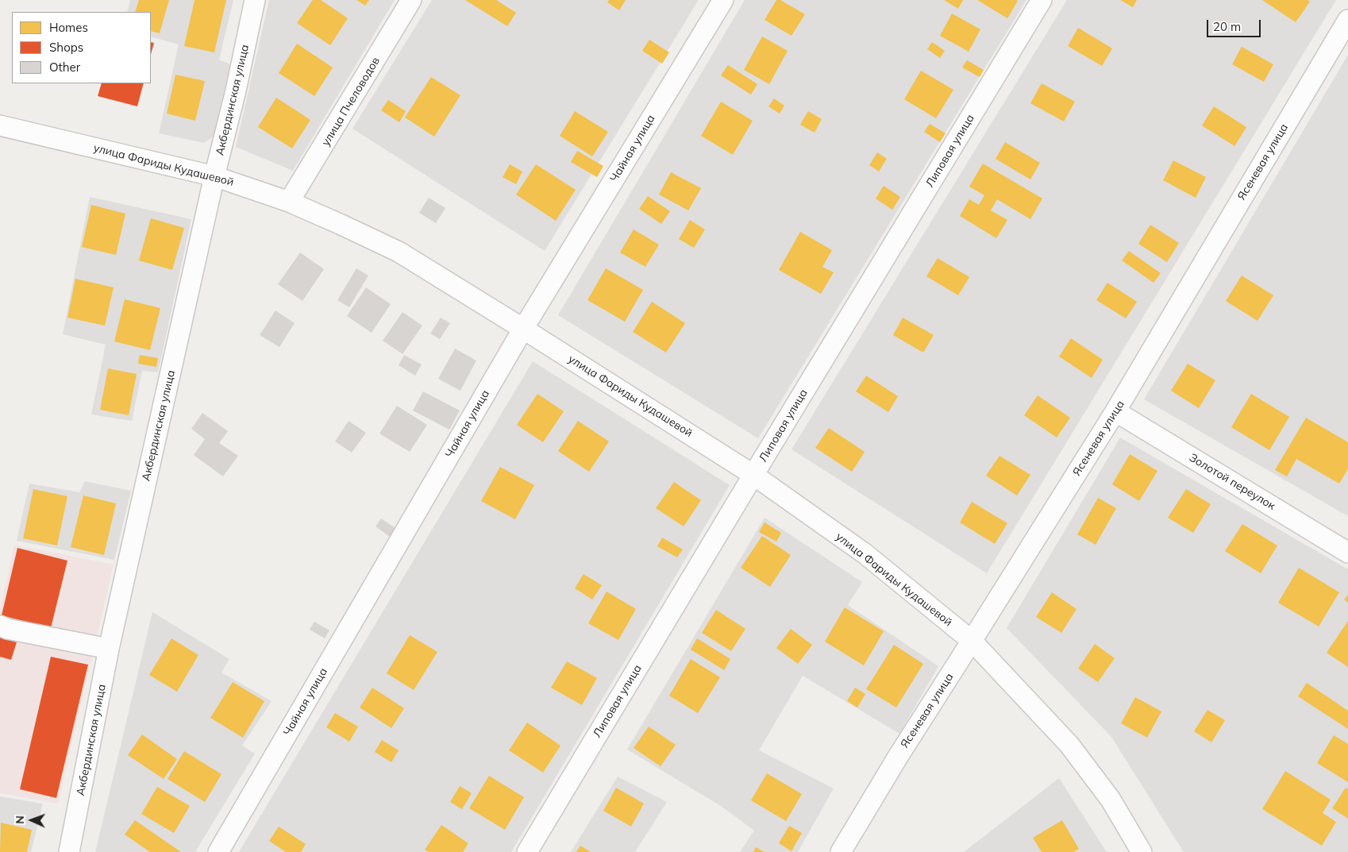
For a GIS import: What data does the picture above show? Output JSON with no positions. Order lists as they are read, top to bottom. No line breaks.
{"streets":{"street":["Акбердинская улица","улица Пчеловодов","Чайная улица","Липовая улица","Ясеневая улица","улица Фариды Кудашевой","Золотой переулок"]},"crossings":[["Акбердинская улица","улица Фариды Кудашевой"],["улица Пчеловодов","улица Фариды Кудашевой"],["Чайная улица","улица Фариды Кудашевой"],["Липовая улица","улица Фариды Кудашевой"],["Ясеневая улица","улица Фариды Кудашевой"],["Ясеневая улица","Золотой переулок"]],"legend":["Homes","Shops","Other"],"scale_bar":"20 m","north":"left"}
